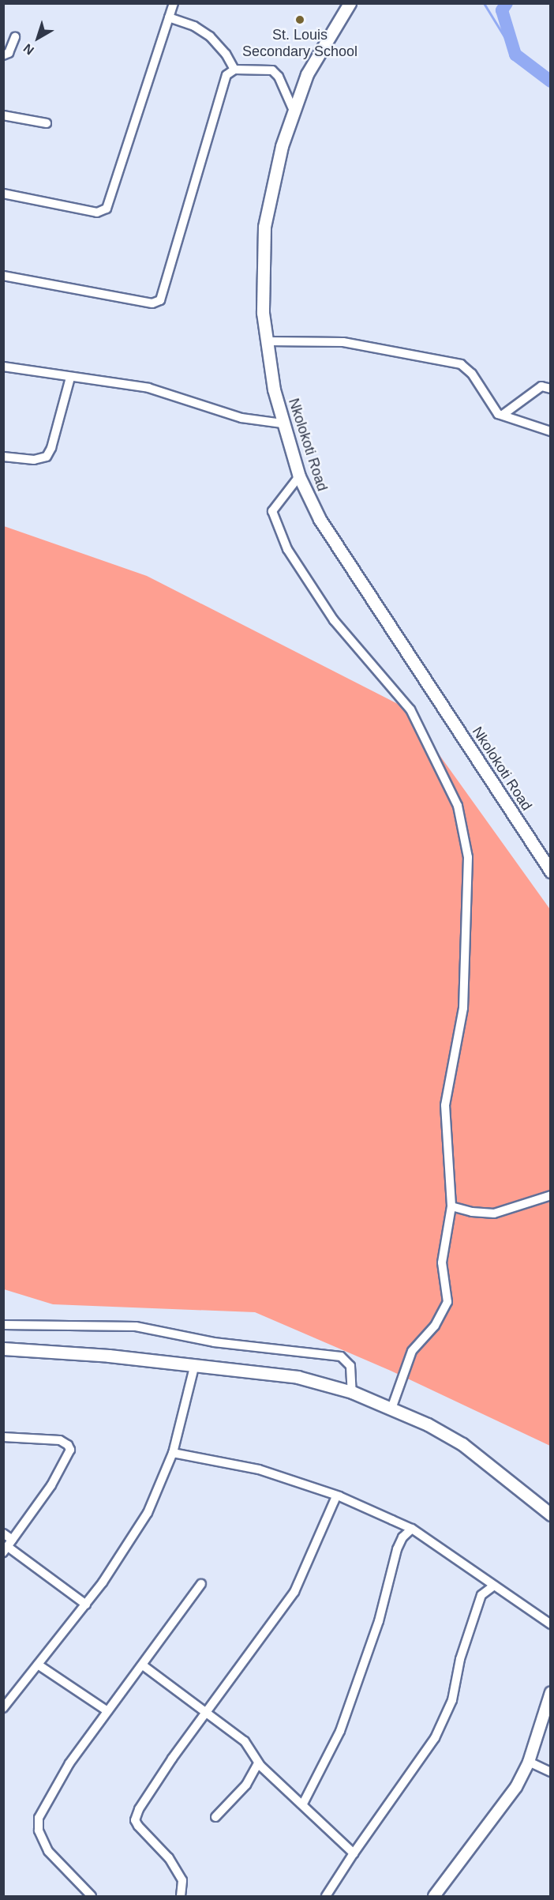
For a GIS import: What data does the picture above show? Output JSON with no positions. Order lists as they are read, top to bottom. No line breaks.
{"streets":{"main road":["Nkolokoti Road"]},"places":["St. Louis Secondary School"],"north":"bottom left"}
